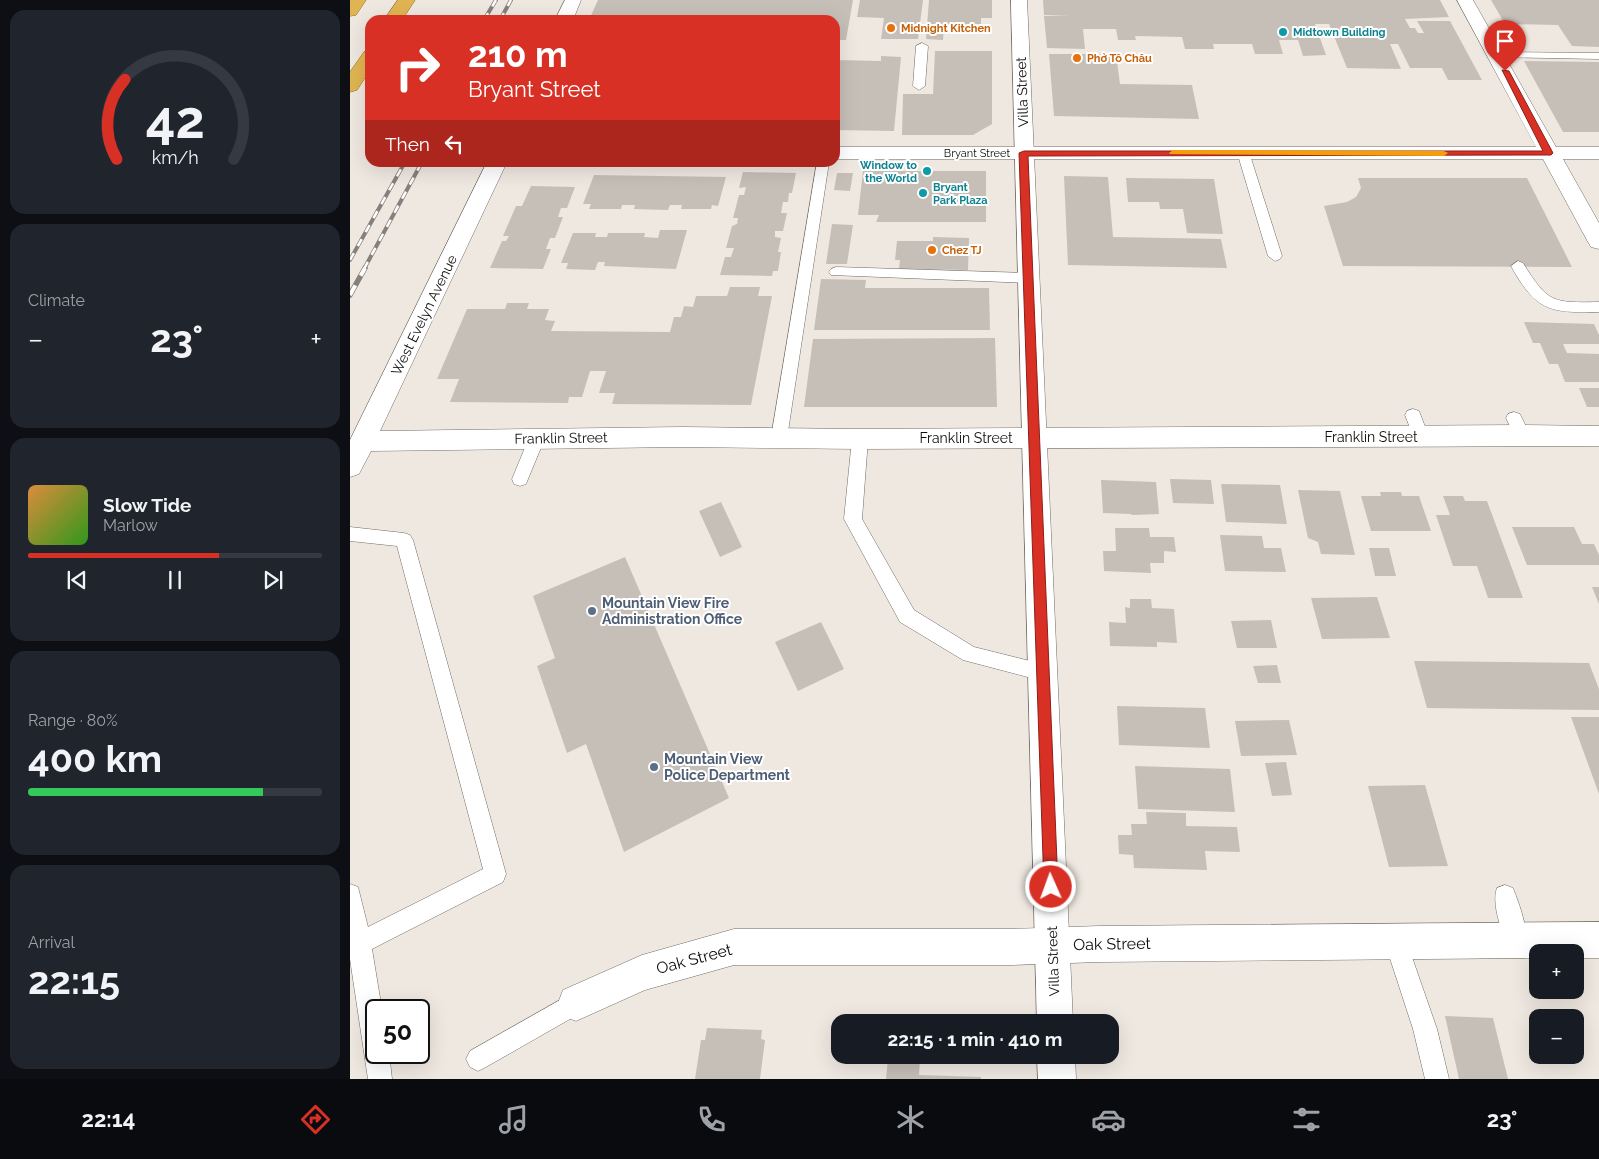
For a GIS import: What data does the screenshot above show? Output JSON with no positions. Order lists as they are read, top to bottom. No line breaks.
{"streets":{"street":["Villa Street","Bryant Street","West Evelyn Avenue","Franklin Street","Oak Street"]},"crossings":[["Villa Street","Bryant Street"],["Villa Street","Franklin Street"],["Villa Street","Oak Street"],["West Evelyn Avenue","Franklin Street"]],"places":["Midnight Kitchen","Midtown Building","Phở Tô Châu","Window to the World","Bryant Park Plaza","Chez TJ","Mountain View Fire Administration Office","Mountain View Police Department"],"page":{"turn":["210 m","Bryant Street"],"then":"Then","tile":["Climate",["Range · 80%","400 km"],["Arrival","22:15"]],"heat":["−","23°","+"],"song":["Slow Tide","Marlow"],"map_buttons":["+","−"],"limit":"50","trip":"22:15 · 1 min · 410 m","tabs":["22:14","23°"],"gauge":["42","km/h"]}}
